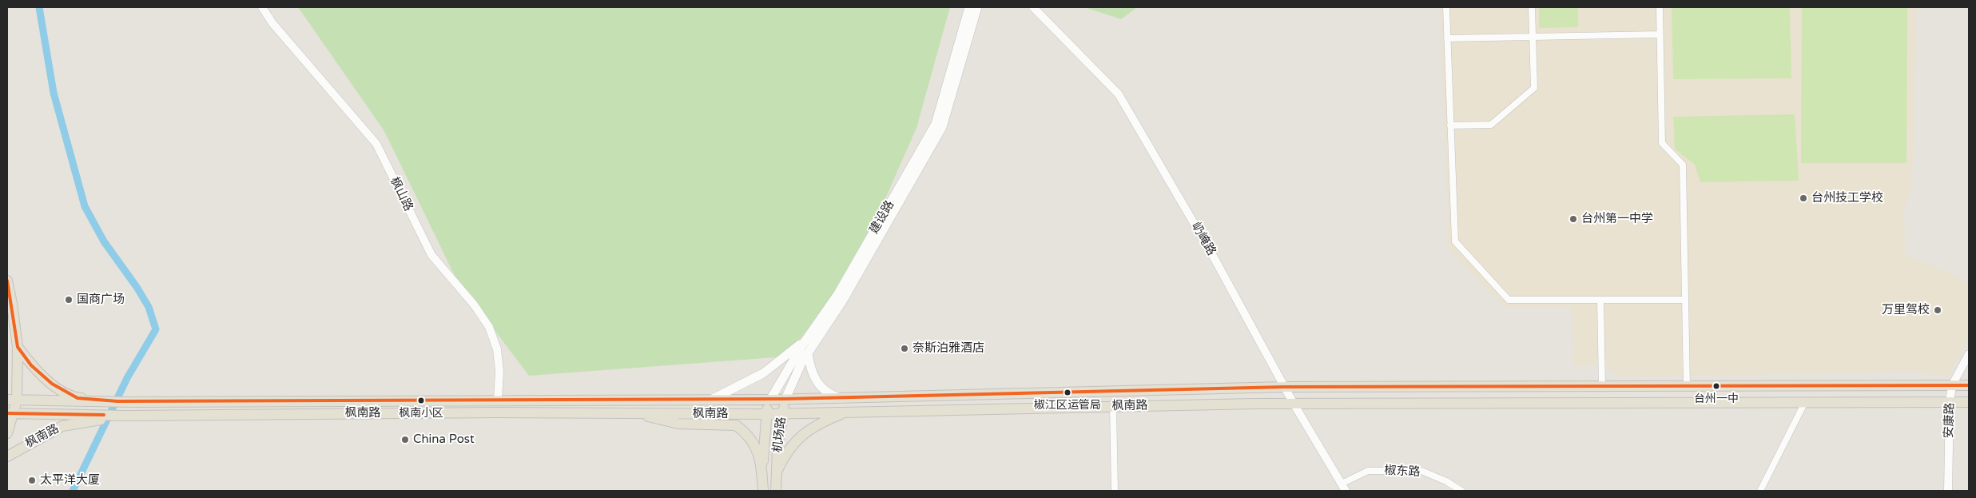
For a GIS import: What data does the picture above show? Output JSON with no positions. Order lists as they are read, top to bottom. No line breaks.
{"streets":{"main road":["建设路","枫南路","机场路"],"street":["枫山路","屷崦路","安康路","椒东路"]},"crossings":[["枫山路","枫南路"],["建设路","枫南路"],["建设路","机场路"],["屷崦路","枫南路"],["屷崦路","椒东路"],["枫南路","安康路"],["枫南路","机场路"]],"places":["台州技工学校","台州第一中学","国商广场","万里驾校","奈斯泊雅酒店","台州一中","椒江区运管局","枫南小区","China Post","太平洋大厦"]}
